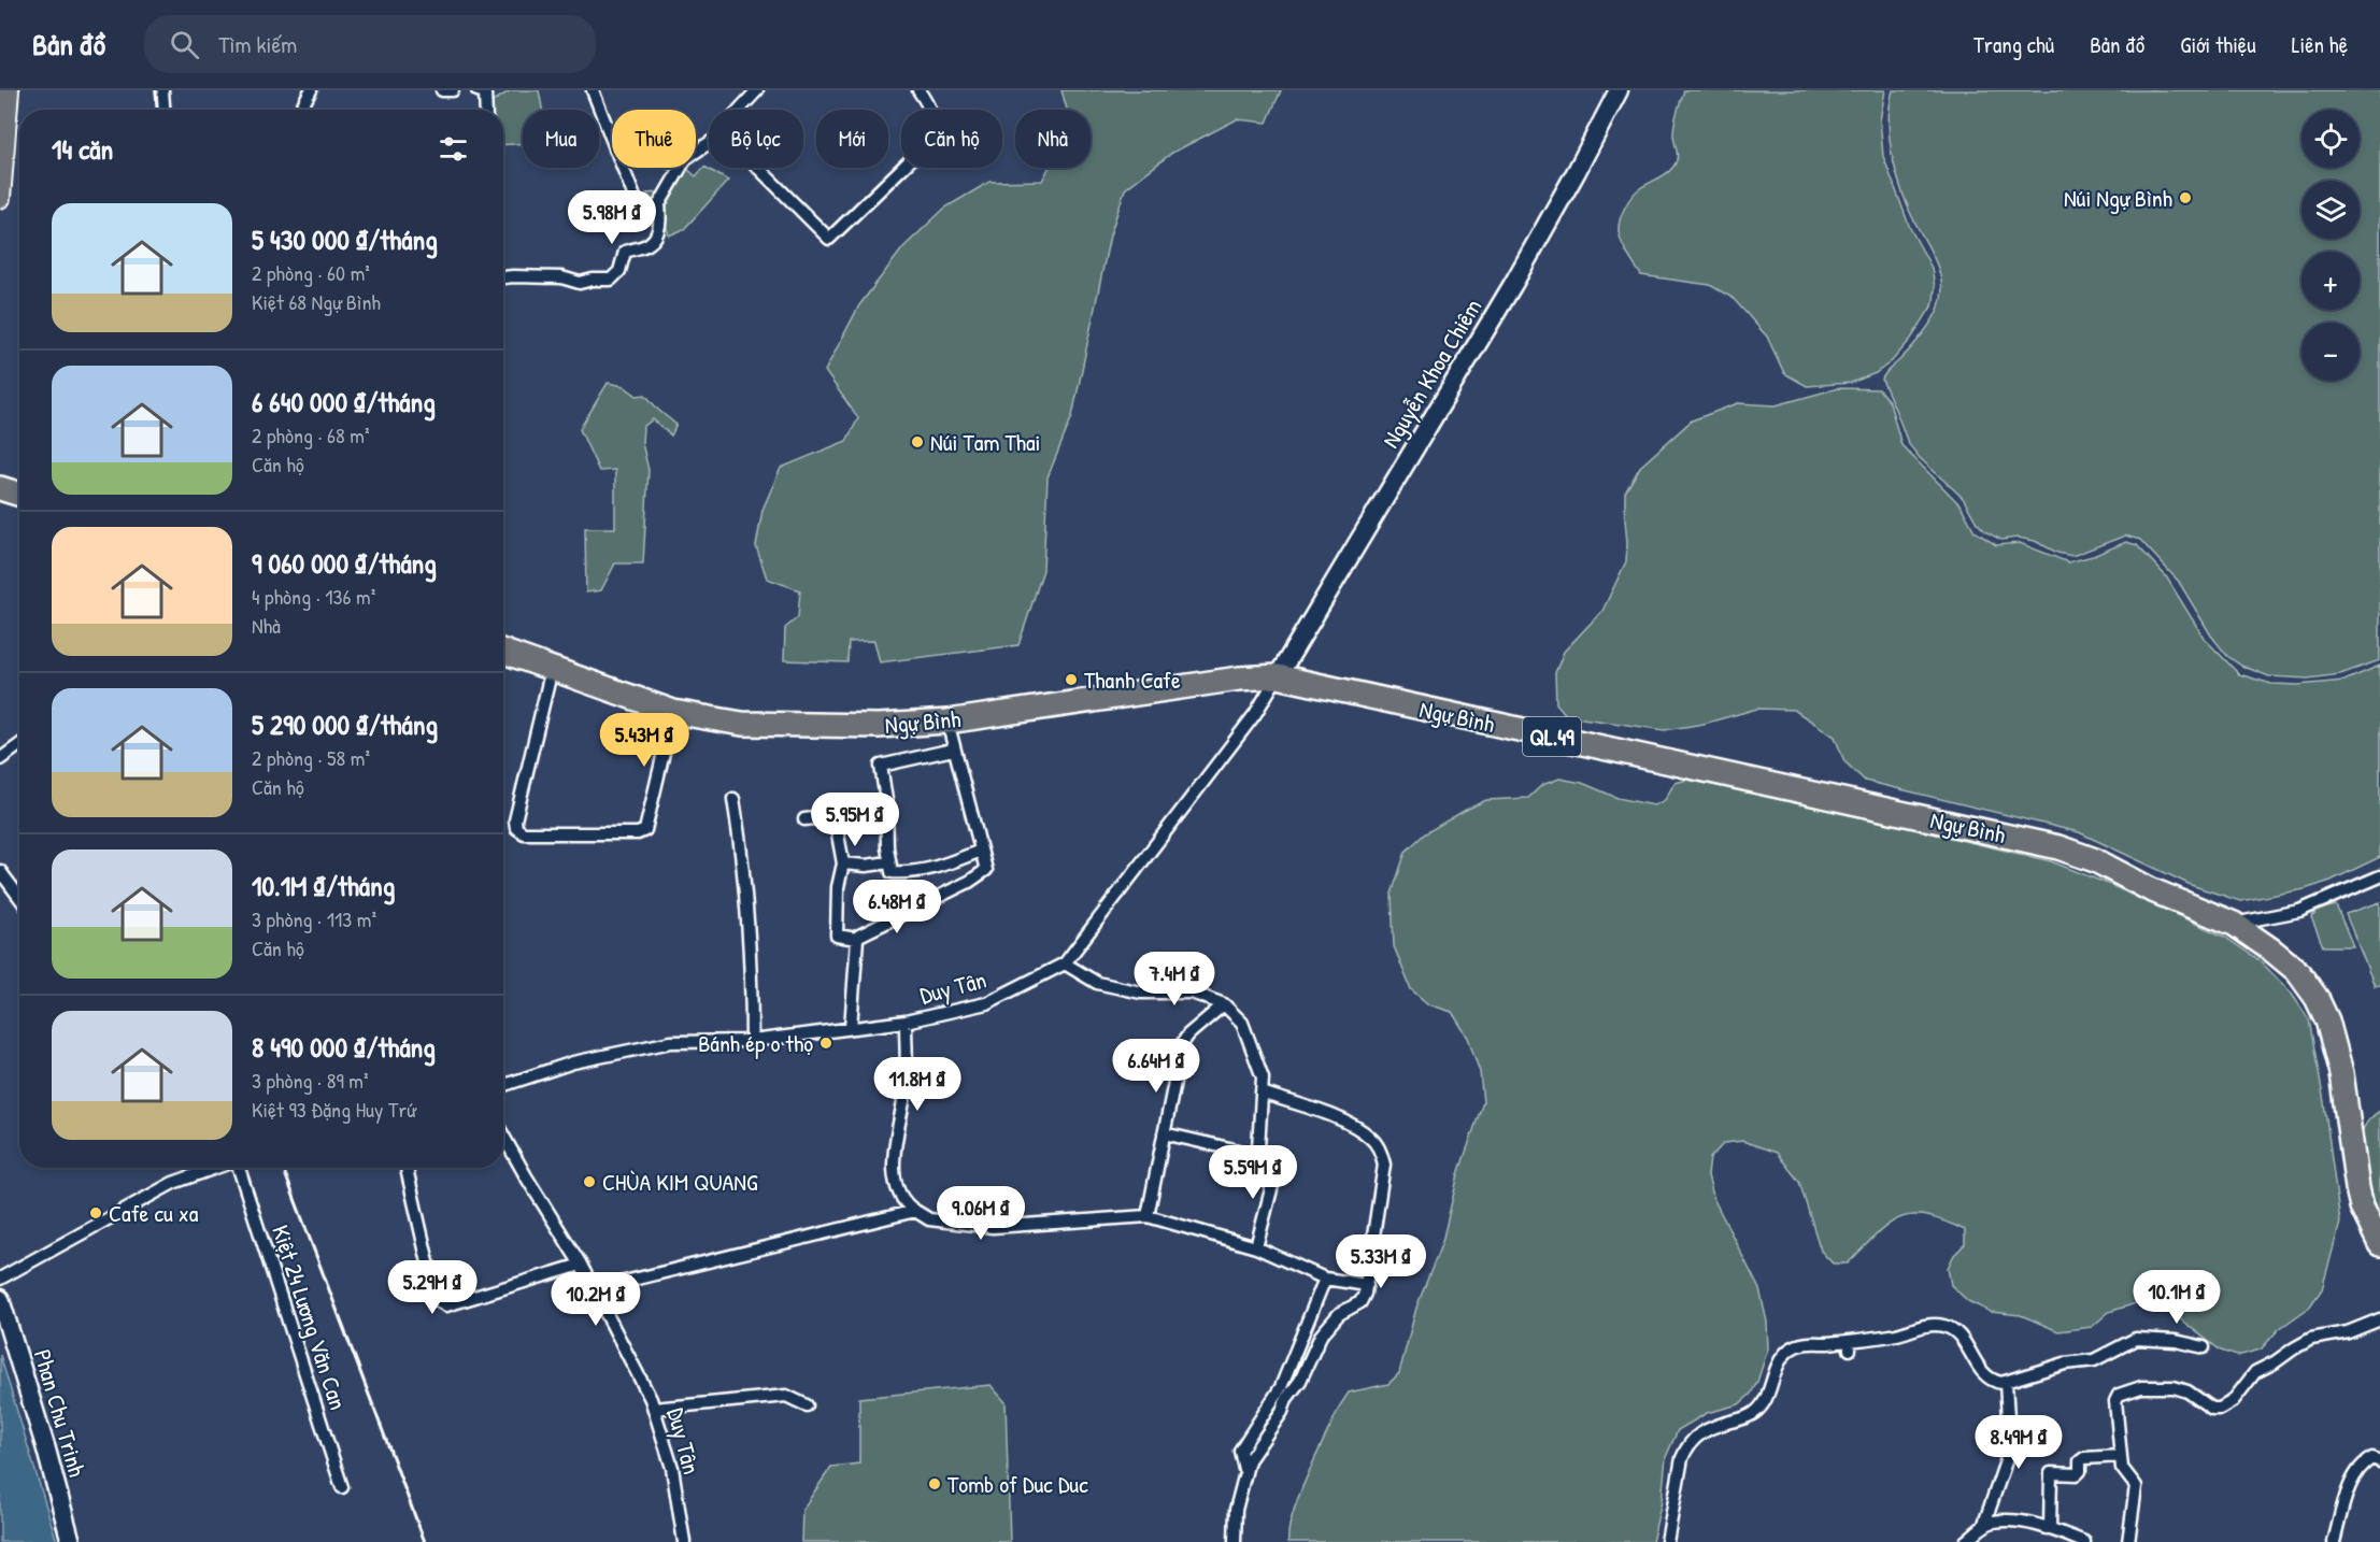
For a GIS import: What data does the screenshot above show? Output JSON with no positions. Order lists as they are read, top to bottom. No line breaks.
{"streets":{"highway":["Ngự Bình","QL.49"],"street":["Nguyễn Khoa Chiêm","Duy Tân","Kiệt 24 Lương Văn Can","Phan Chu Trinh"]},"crossings":[["Nguyễn Khoa Chiêm","Ngự Bình"],["Nguyễn Khoa Chiêm","Duy Tân"],["Ngự Bình","Duy Tân"]],"places":["Núi Ngự Bình","Núi Tam Thai","Thanh Cafe","Bánh ép o thọ","CHÙA KIM QUANG","Cafe cu xa","Tomb of Duc Duc"],"page":{"header":"Bản đồ","search":"Tìm kiếm","nav":["Trang chủ","Bản đồ","Giới thiệu","Liên hệ"],"map_buttons":["+","−"],"chip":["Mua","Thuê","Bộ lọc","Mới","Căn hộ","Nhà"],"heading":"14 căn","list":[{"name":"5 430 000 ₫/tháng","note":"2 phòng · 60 m² · Kiệt 68 Ngự Bình"},{"name":"6 640 000 ₫/tháng","note":"2 phòng · 68 m² · Căn hộ"},{"name":"9 060 000 ₫/tháng","note":"4 phòng · 136 m² · Nhà"},{"name":"5 290 000 ₫/tháng","note":"2 phòng · 58 m² · Căn hộ"},{"name":"10.1M ₫/tháng","note":"3 phòng · 113 m² · Căn hộ"},{"name":"8 490 000 ₫/tháng","note":"3 phòng · 89 m² · Kiệt 93 Đặng Huy Trứ"}],"price":["5.98M ₫","5.43M ₫","5.95M ₫","6.48M ₫","7.4M ₫","6.64M ₫","11.8M ₫","5.59M ₫","9.06M ₫","5.33M ₫","5.29M ₫","10.1M ₫","10.2M ₫","8.49M ₫"]}}
